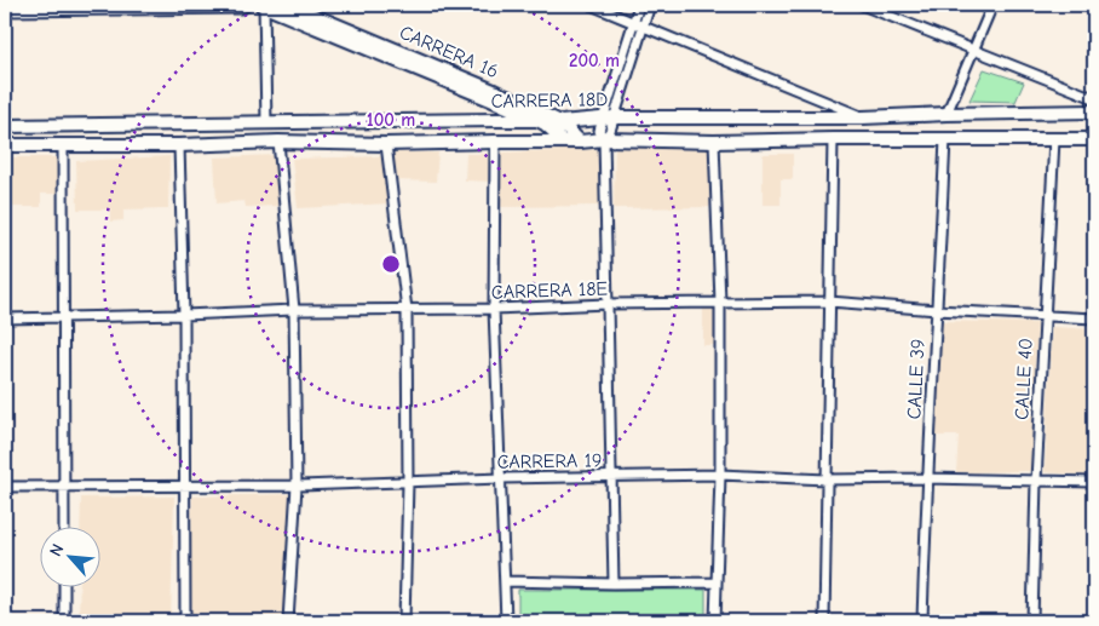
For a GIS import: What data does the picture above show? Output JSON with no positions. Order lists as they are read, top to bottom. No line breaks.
{"streets":{"main road":["CARRERA 16","CARRERA 18D"],"street":["CARRERA 18E","CALLE 39","CALLE 40","CARRERA 19"]},"crossings":[["CARRERA 16","CARRERA 18D"],["CARRERA 18D","CALLE 39"],["CARRERA 18D","CALLE 40"],["CARRERA 18E","CALLE 39"],["CARRERA 18E","CALLE 40"],["CALLE 39","CARRERA 19"],["CALLE 40","CARRERA 19"]],"north":"top left","rings":["200 m","100 m"]}
